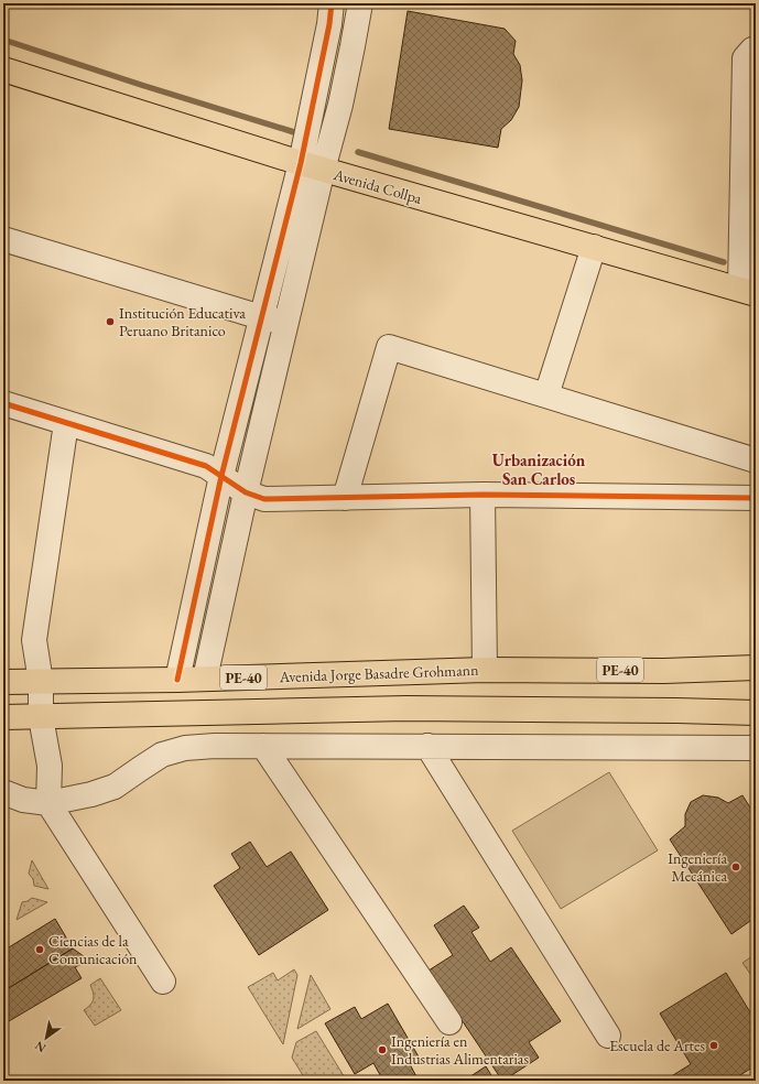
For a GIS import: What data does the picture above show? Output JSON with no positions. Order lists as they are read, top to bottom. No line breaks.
{"streets":{"main road":["Avenida Collpa","PE-40","Avenida Jorge Basadre Grohmann"]},"districts":["Urbanización San Carlos"],"places":["Institución Educativa Peruano Britanico","Ingeniería Mecánica","Ciencias de la Comunicación","Escuela de Artes","Ingeniería en Industrias Alimentarias"],"north":"bottom left"}
